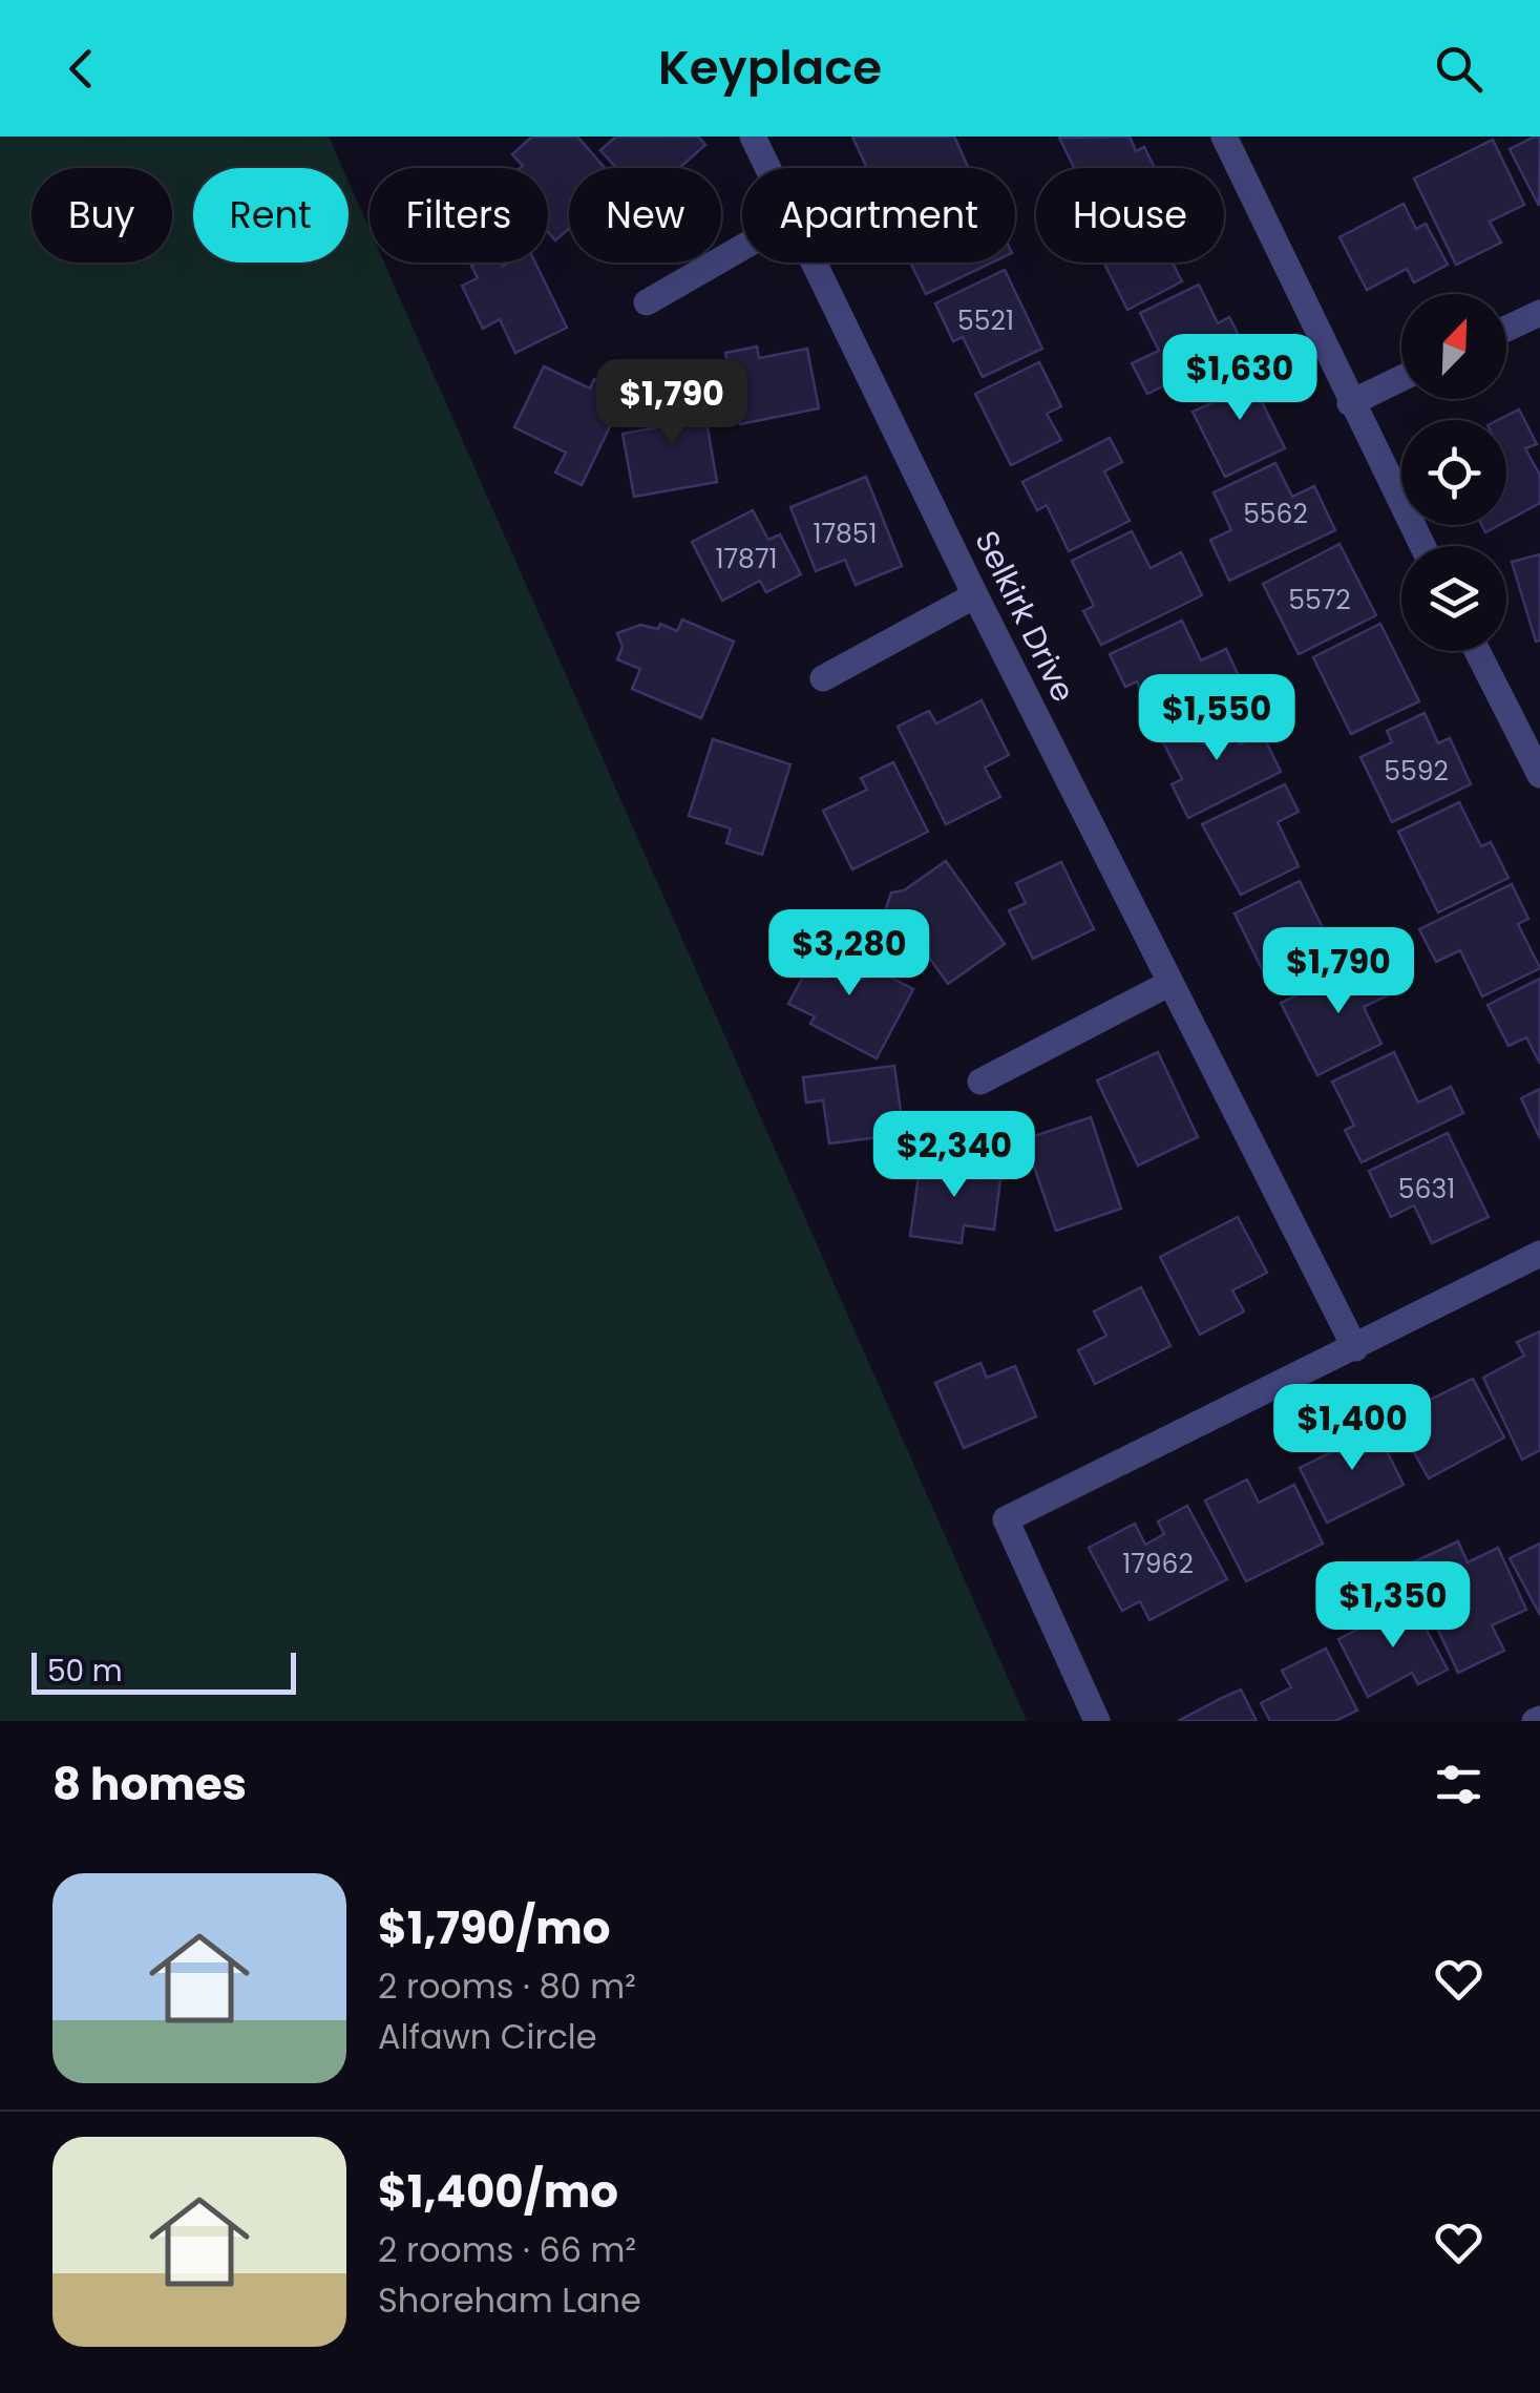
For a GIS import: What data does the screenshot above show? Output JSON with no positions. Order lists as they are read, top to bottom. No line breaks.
{"streets":{"street":["Selkirk Drive"]},"house_numbers":["5521","5562","17851","17871","5572","5592","5631","17962"],"scale_bar":"50 m","north":"top right","page":{"header":"Keyplace","chip":["Buy","Rent","Filters","New","Apartment","House"],"price":["$1,630","$1,790","$1,550","$3,280","$1,790","$2,340","$1,400","$1,350"],"scale":"50 m","heading":"8 homes","list":[{"name":"$1,790/mo","note":"2 rooms · 80 m² · Alfawn Circle"},{"name":"$1,400/mo","note":"2 rooms · 66 m² · Shoreham Lane"}]}}
